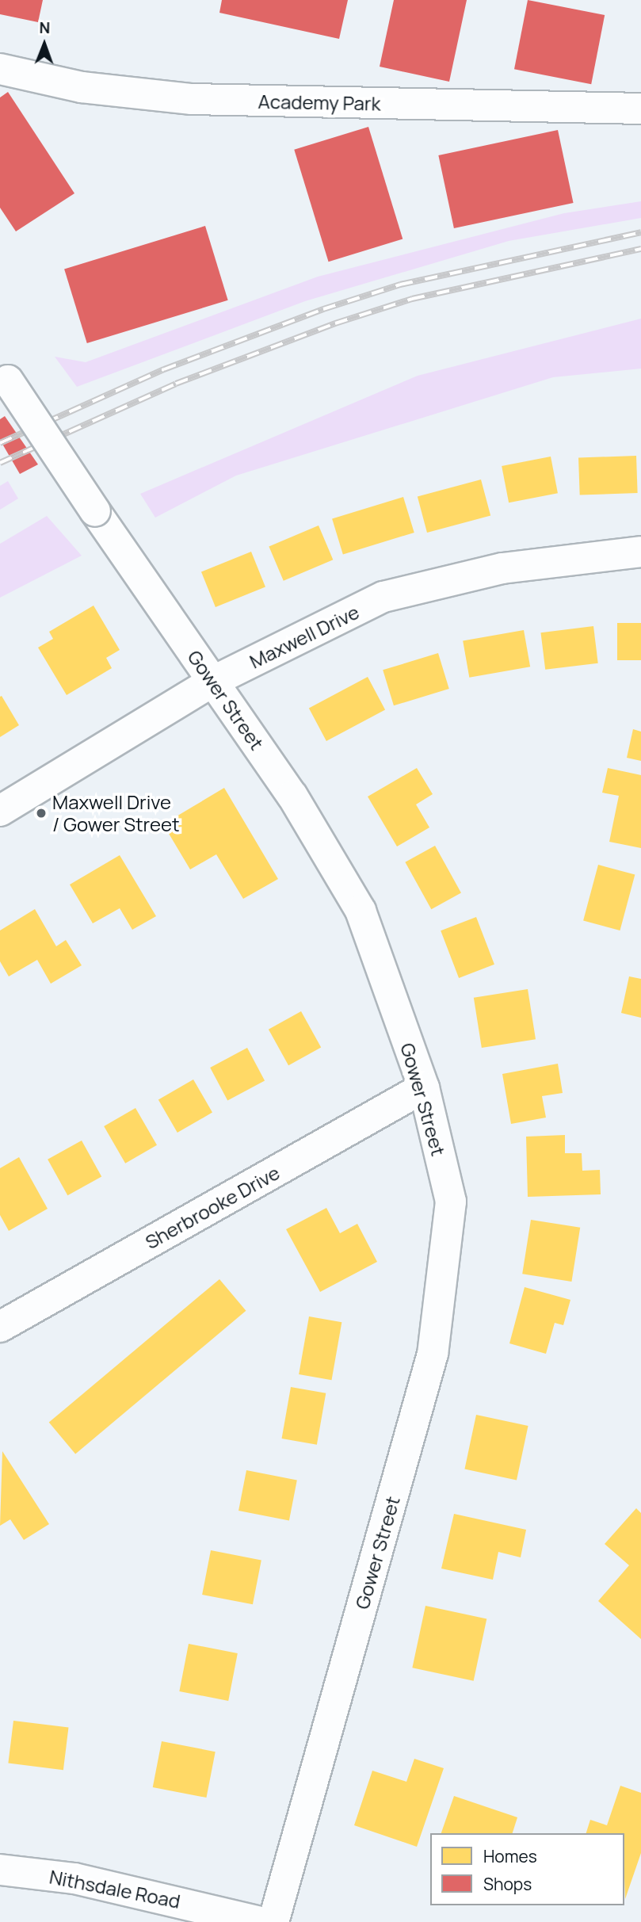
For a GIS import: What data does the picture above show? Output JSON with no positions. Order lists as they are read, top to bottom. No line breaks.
{"streets":{"street":["Academy Park","Maxwell Drive","Gower Street","Sherbrooke Drive","Nithsdale Road"]},"crossings":[["Maxwell Drive","Gower Street"],["Gower Street","Sherbrooke Drive"]],"places":["Maxwell Drive / Gower Street"],"legend":["Homes","Shops"],"north":"top"}
